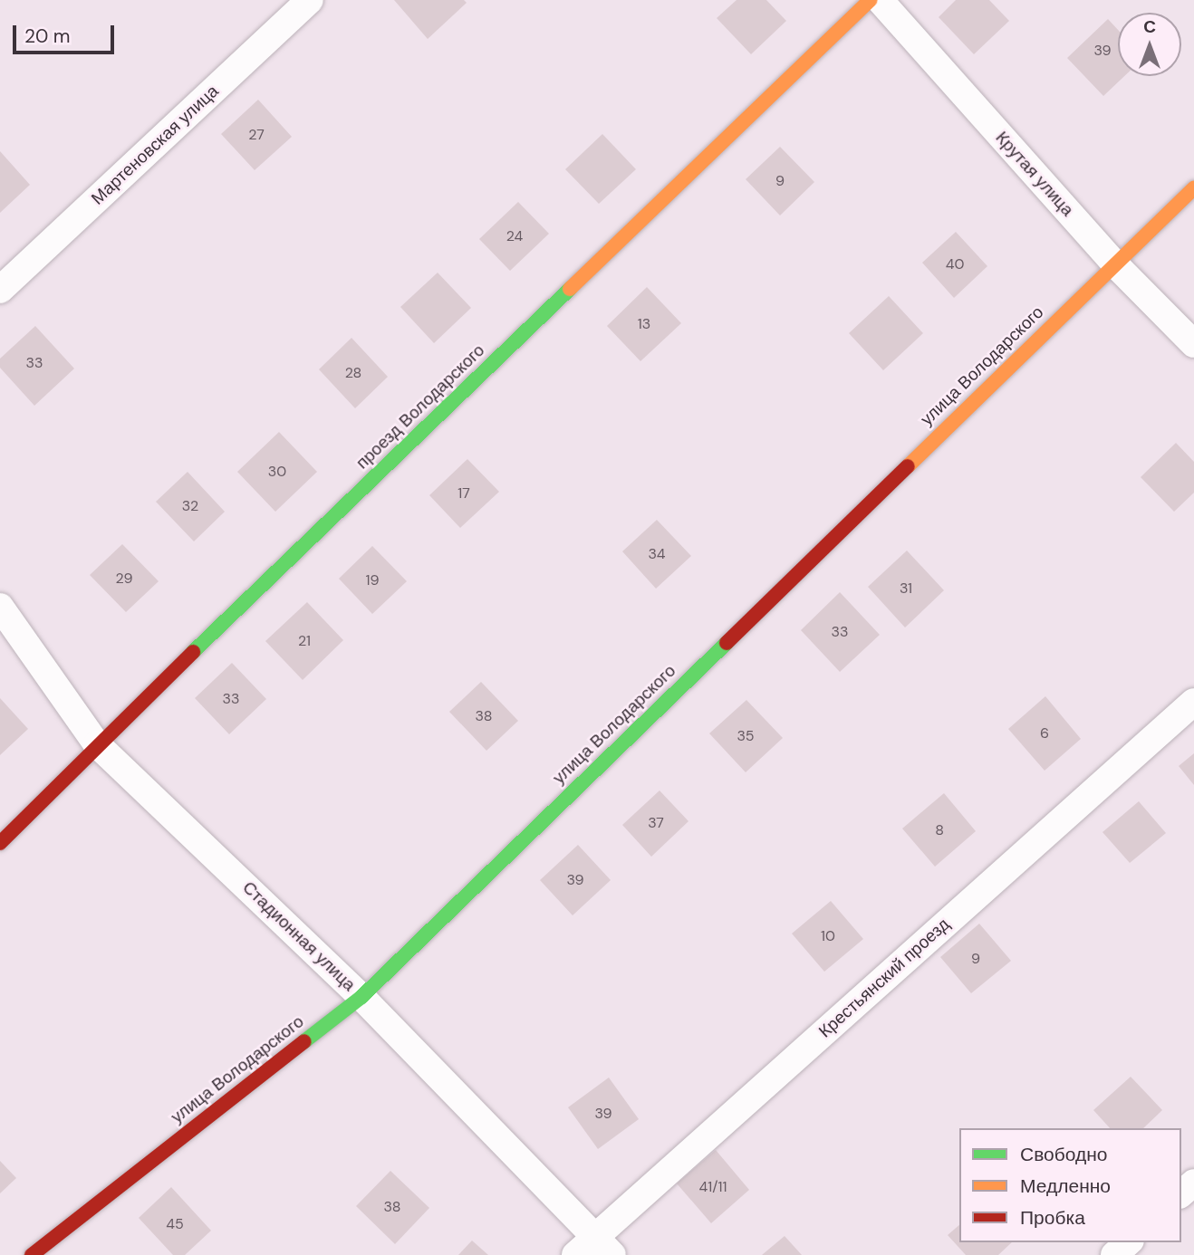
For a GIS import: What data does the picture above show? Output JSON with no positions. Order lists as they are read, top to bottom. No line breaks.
{"streets":{"street":["Мартеновская улица","Крутая улица","улица Володарского","проезд Володарского","Стадионная улица","Крестьянский проезд"]},"crossings":[["Крутая улица","улица Володарского"],["улица Володарского","Стадионная улица"],["проезд Володарского","Стадионная улица"],["Стадионная улица","Крестьянский проезд"]],"house_numbers":["39","27","9","24","40","13","33","28","30","17","32","34","29","19","31","33","21","33","38","6","35","37","8","39","10","9","39","41/11","38","45"],"legend":["Свободно","Медленно","Пробка"],"scale_bar":"20 m","north":"top"}
